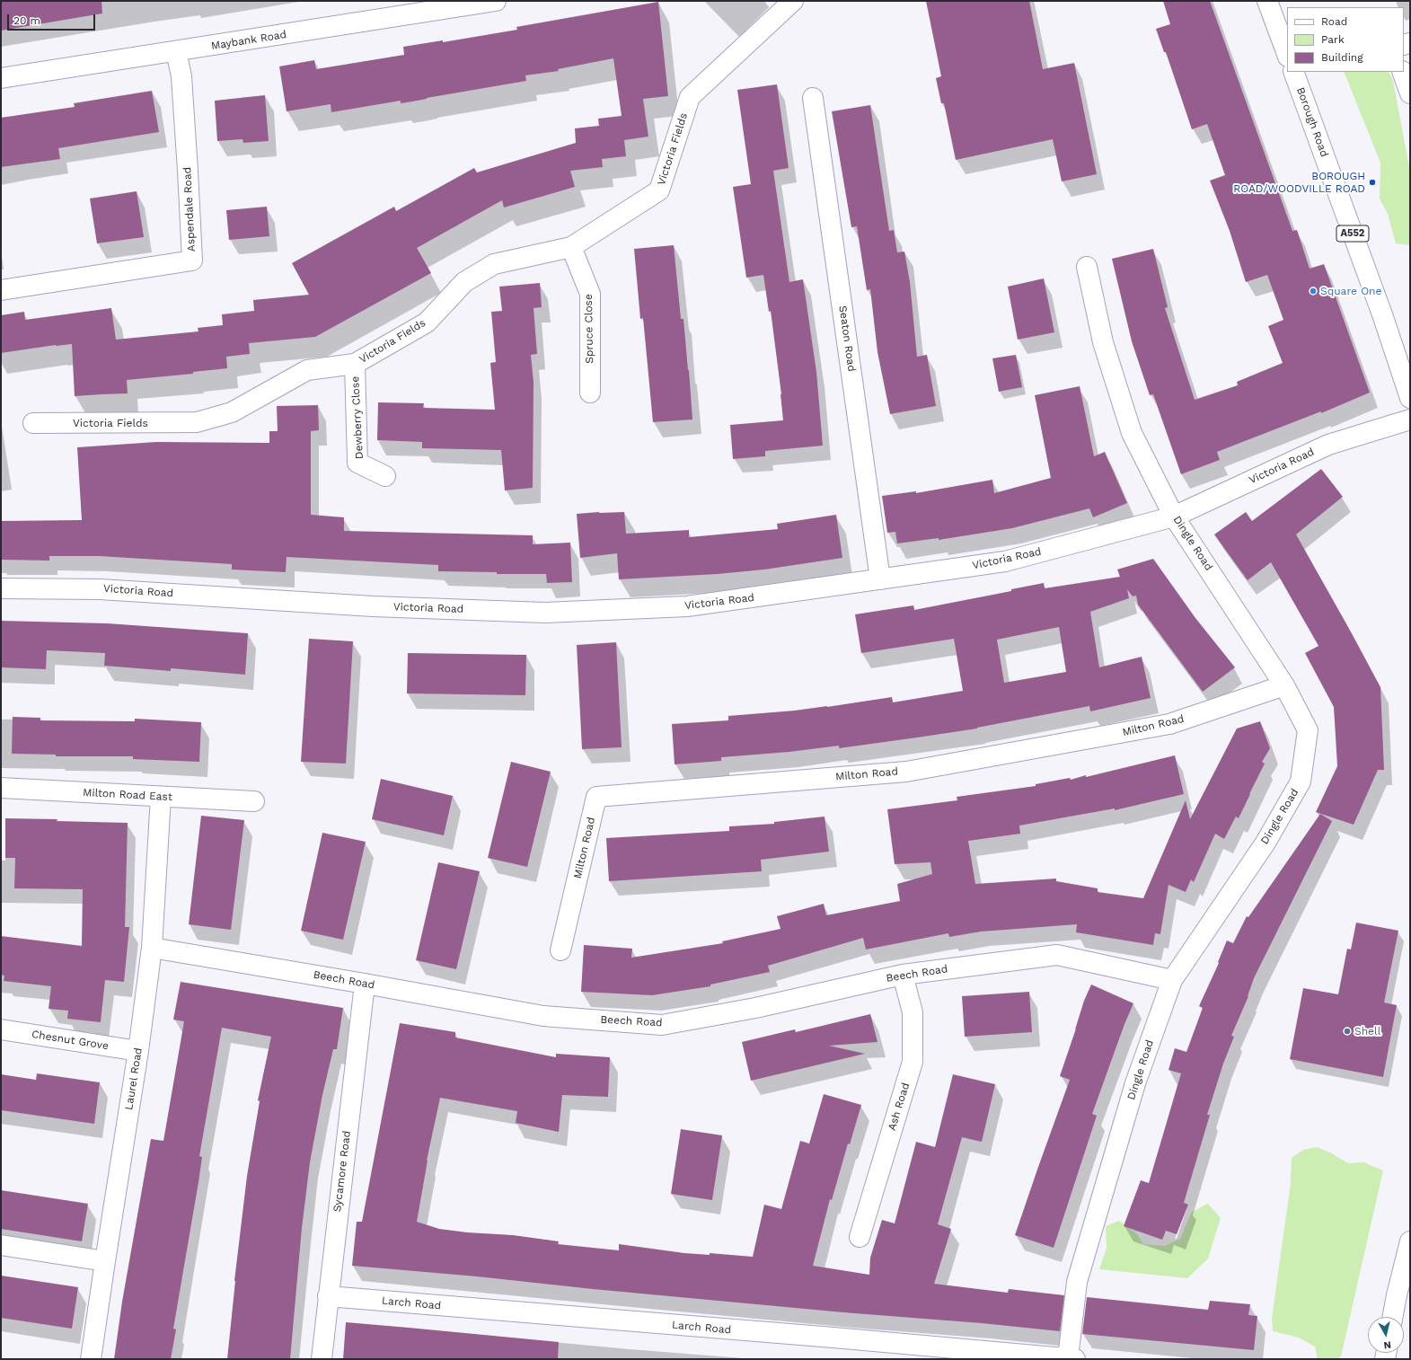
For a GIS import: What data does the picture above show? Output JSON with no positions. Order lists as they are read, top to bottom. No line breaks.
{"streets":{"main road":["Maybank Road","Borough Road","Victoria Fields","Aspendale Road","A552","Spruce Close","Seaton Road","Dewberry Close","Victoria Road","Dingle Road","Milton Road","Milton Road East","Beech Road","Chesnut Grove","Laurel Road","Ash Road","Sycamore Road","Larch Road"]},"crossings":[["Maybank Road","Aspendale Road"],["Victoria Fields","Spruce Close"],["Victoria Fields","Dewberry Close"],["Seaton Road","Victoria Road"],["Victoria Road","Dingle Road"],["Dingle Road","Milton Road"],["Dingle Road","Beech Road"],["Dingle Road","Larch Road"],["Milton Road East","Laurel Road"],["Beech Road","Laurel Road"],["Beech Road","Ash Road"],["Beech Road","Sycamore Road"],["Chesnut Grove","Laurel Road"],["Sycamore Road","Larch Road"]],"places":["BOROUGH ROAD/WOODVILLE ROAD","Square One","Shell"],"legend":["Road","Park","Building"],"scale_bar":"20 m","north":"bottom"}
